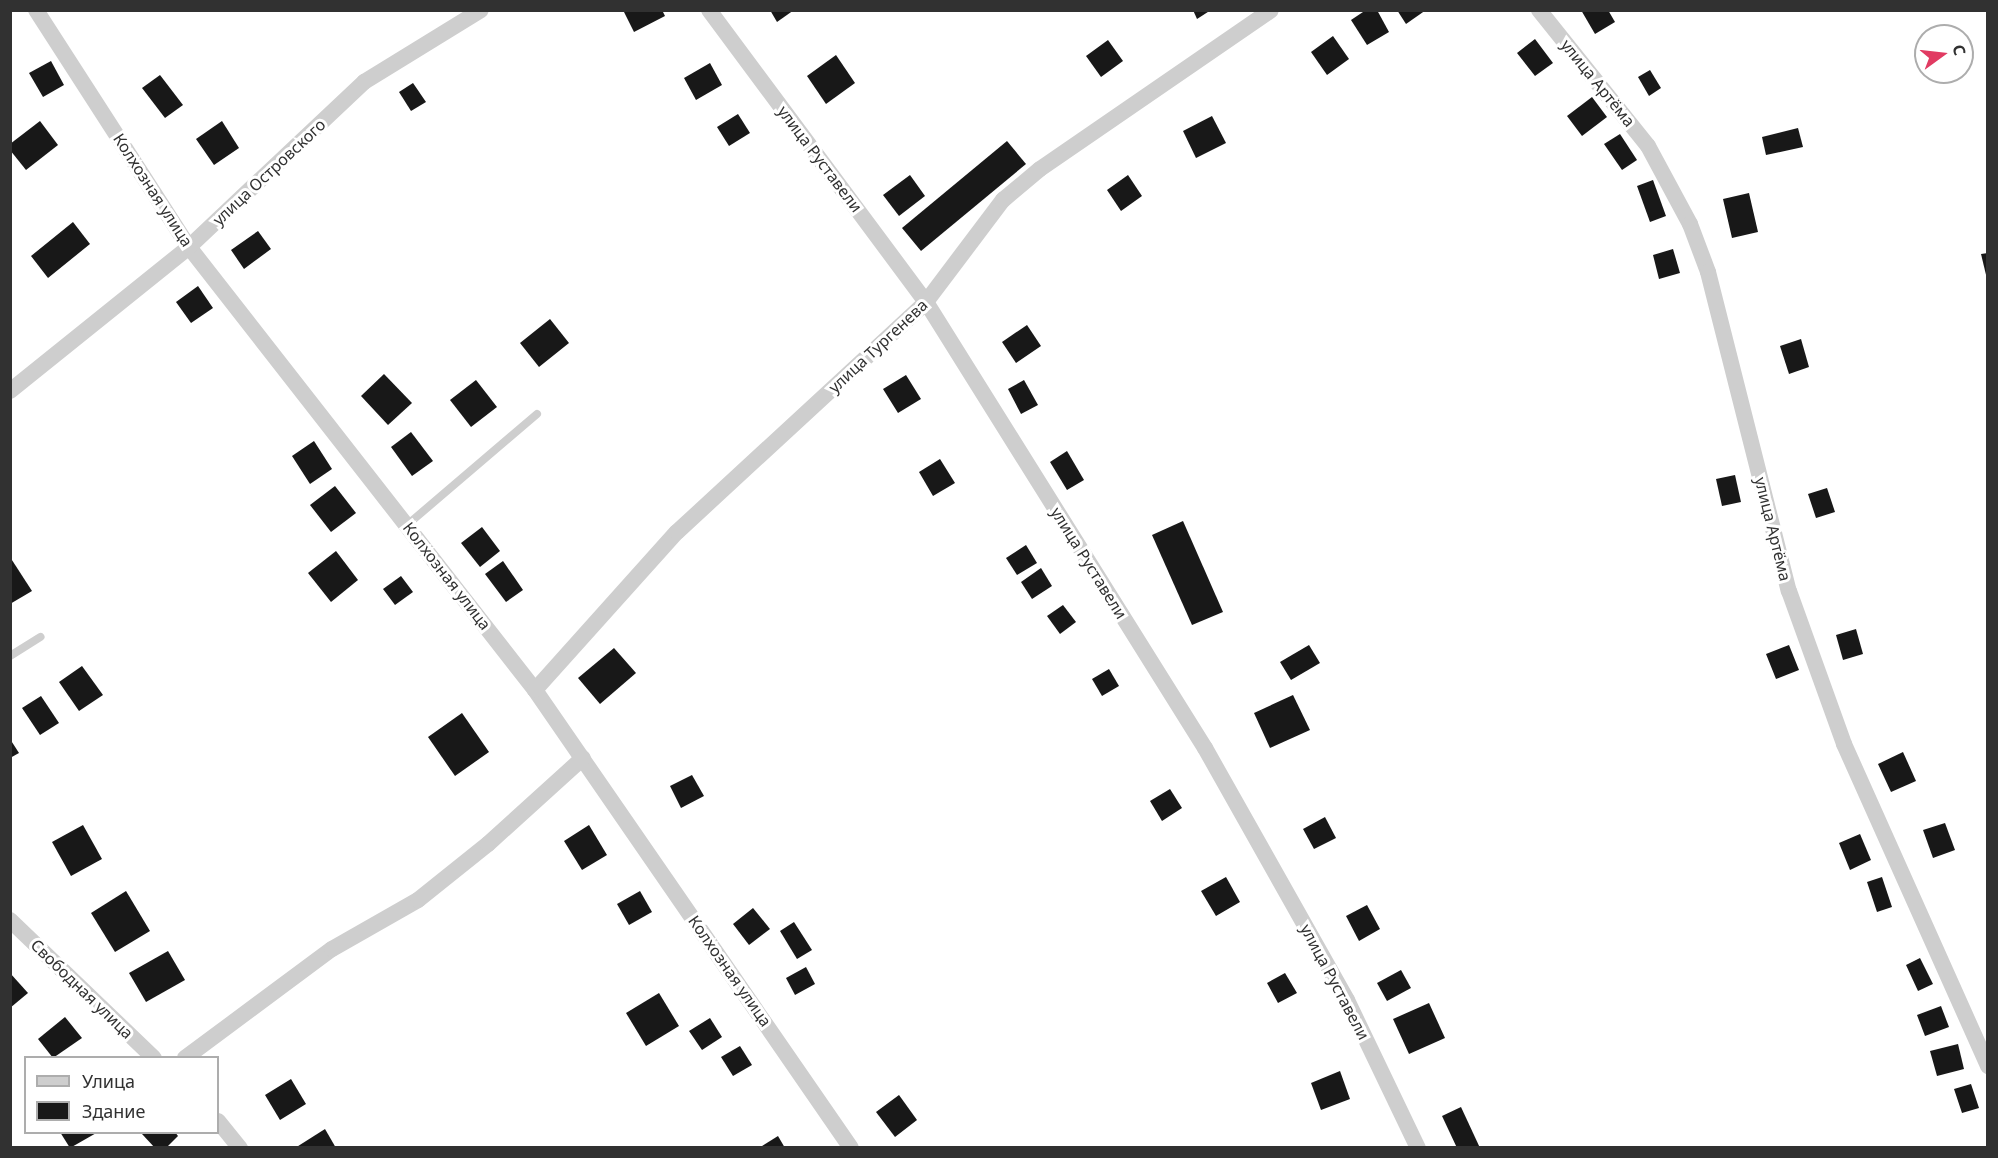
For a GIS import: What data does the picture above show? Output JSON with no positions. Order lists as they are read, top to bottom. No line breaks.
{"streets":{"street":["улица Артёма","улица Руставели","улица Островского","Колхозная улица","улица Тургенева","Свободная улица"]},"crossings":[["улица Руставели","улица Тургенева"],["улица Островского","Колхозная улица"],["Колхозная улица","улица Тургенева"]],"legend":["Улица","Здание"],"north":"right"}
